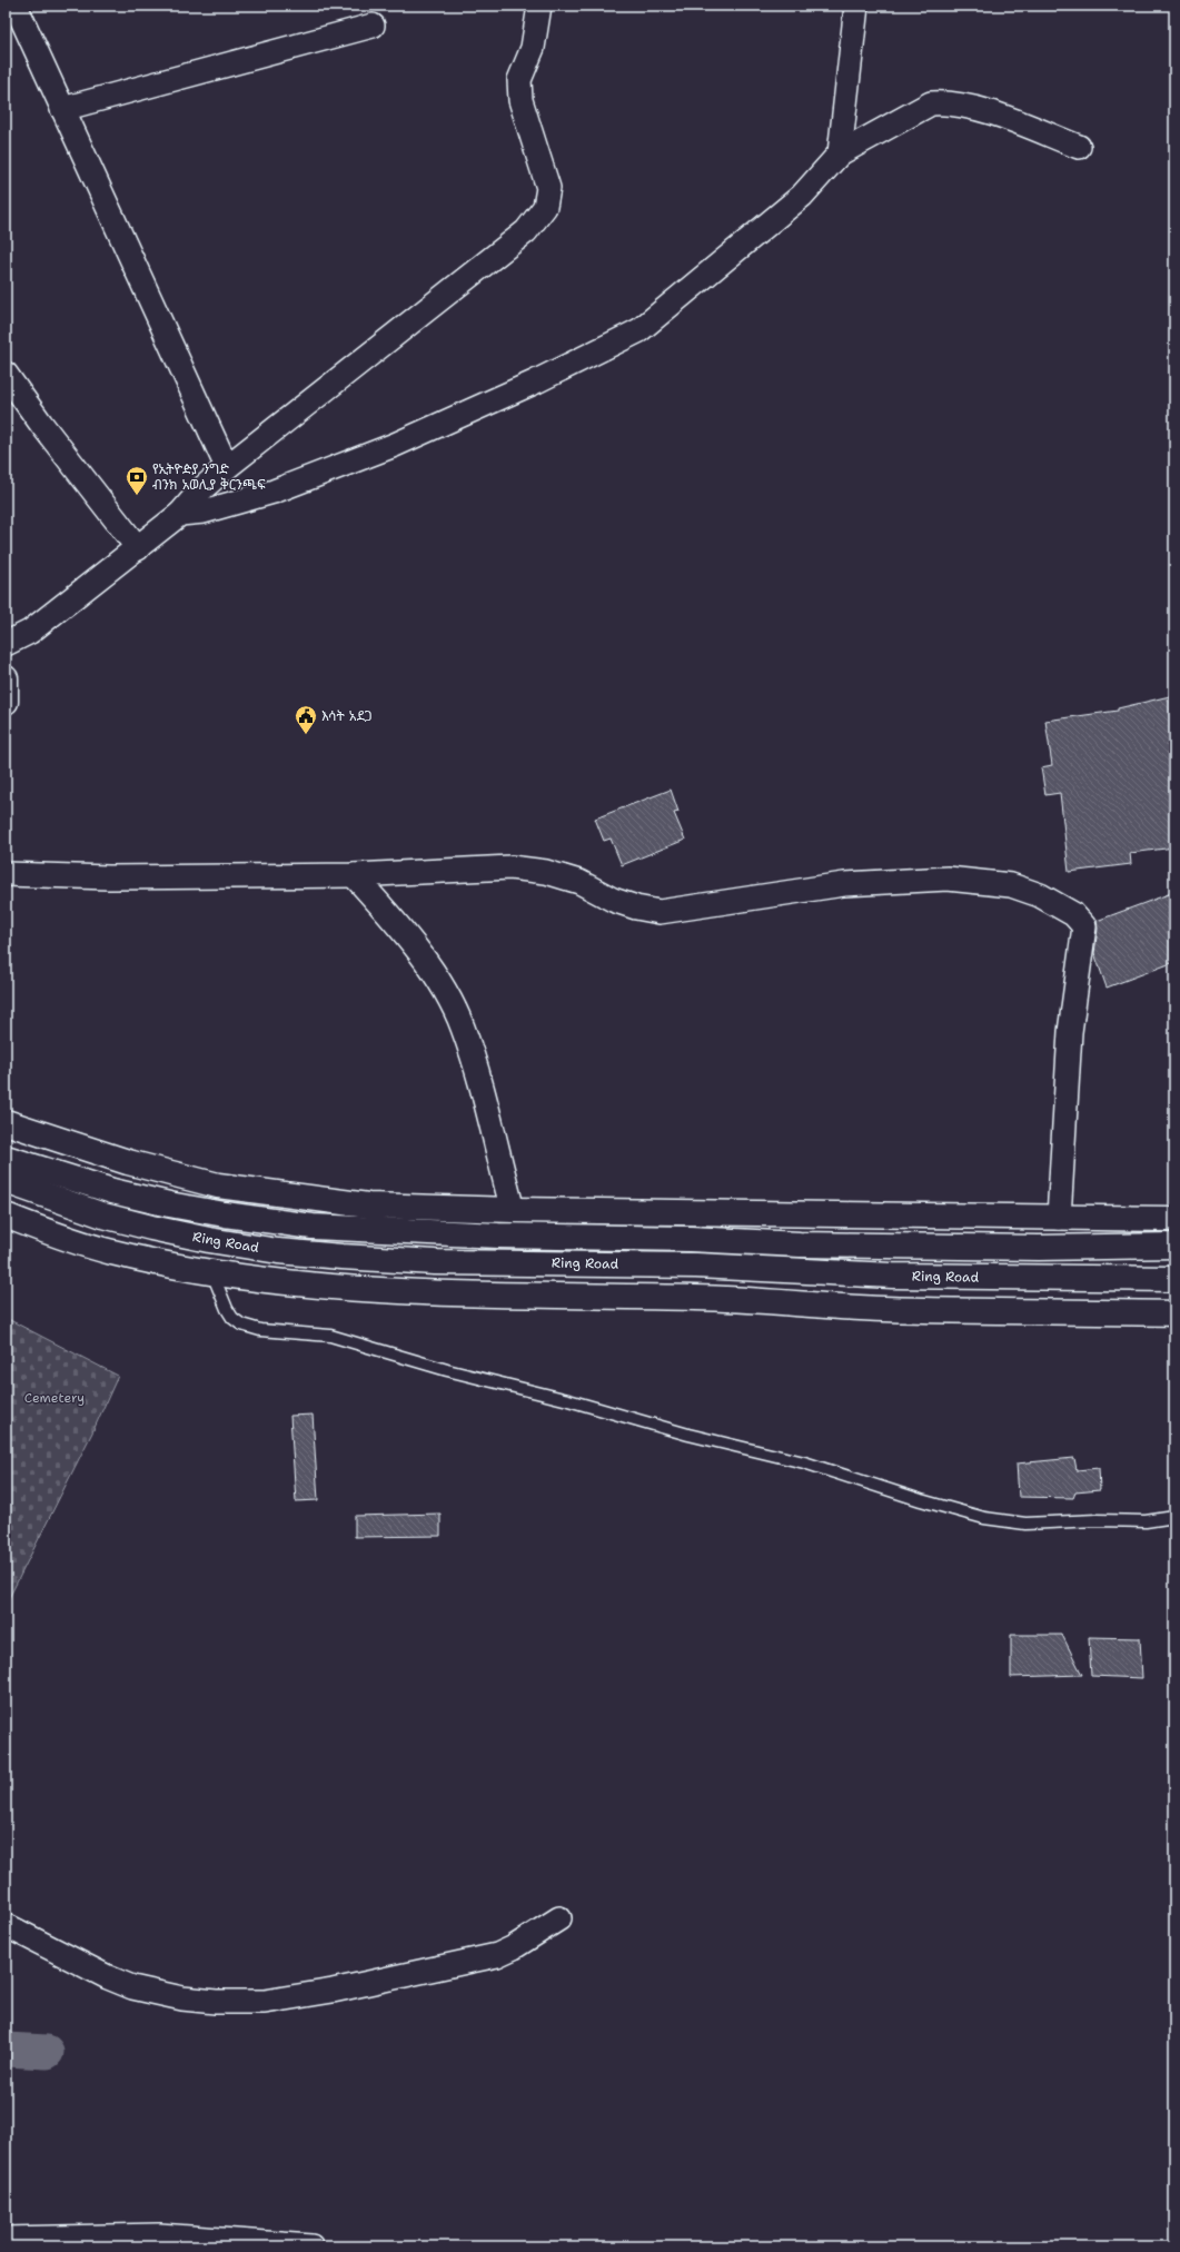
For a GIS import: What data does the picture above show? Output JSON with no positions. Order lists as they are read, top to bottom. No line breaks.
{"streets":{"main road":["Ring Road"]},"parks":["Cemetery"],"places":{"bank":["የኢትዮዽያ ንግድ ብንክ አወሊያ ቅርንጫፍ"],"public building":["እሳት አደጋ"]}}
